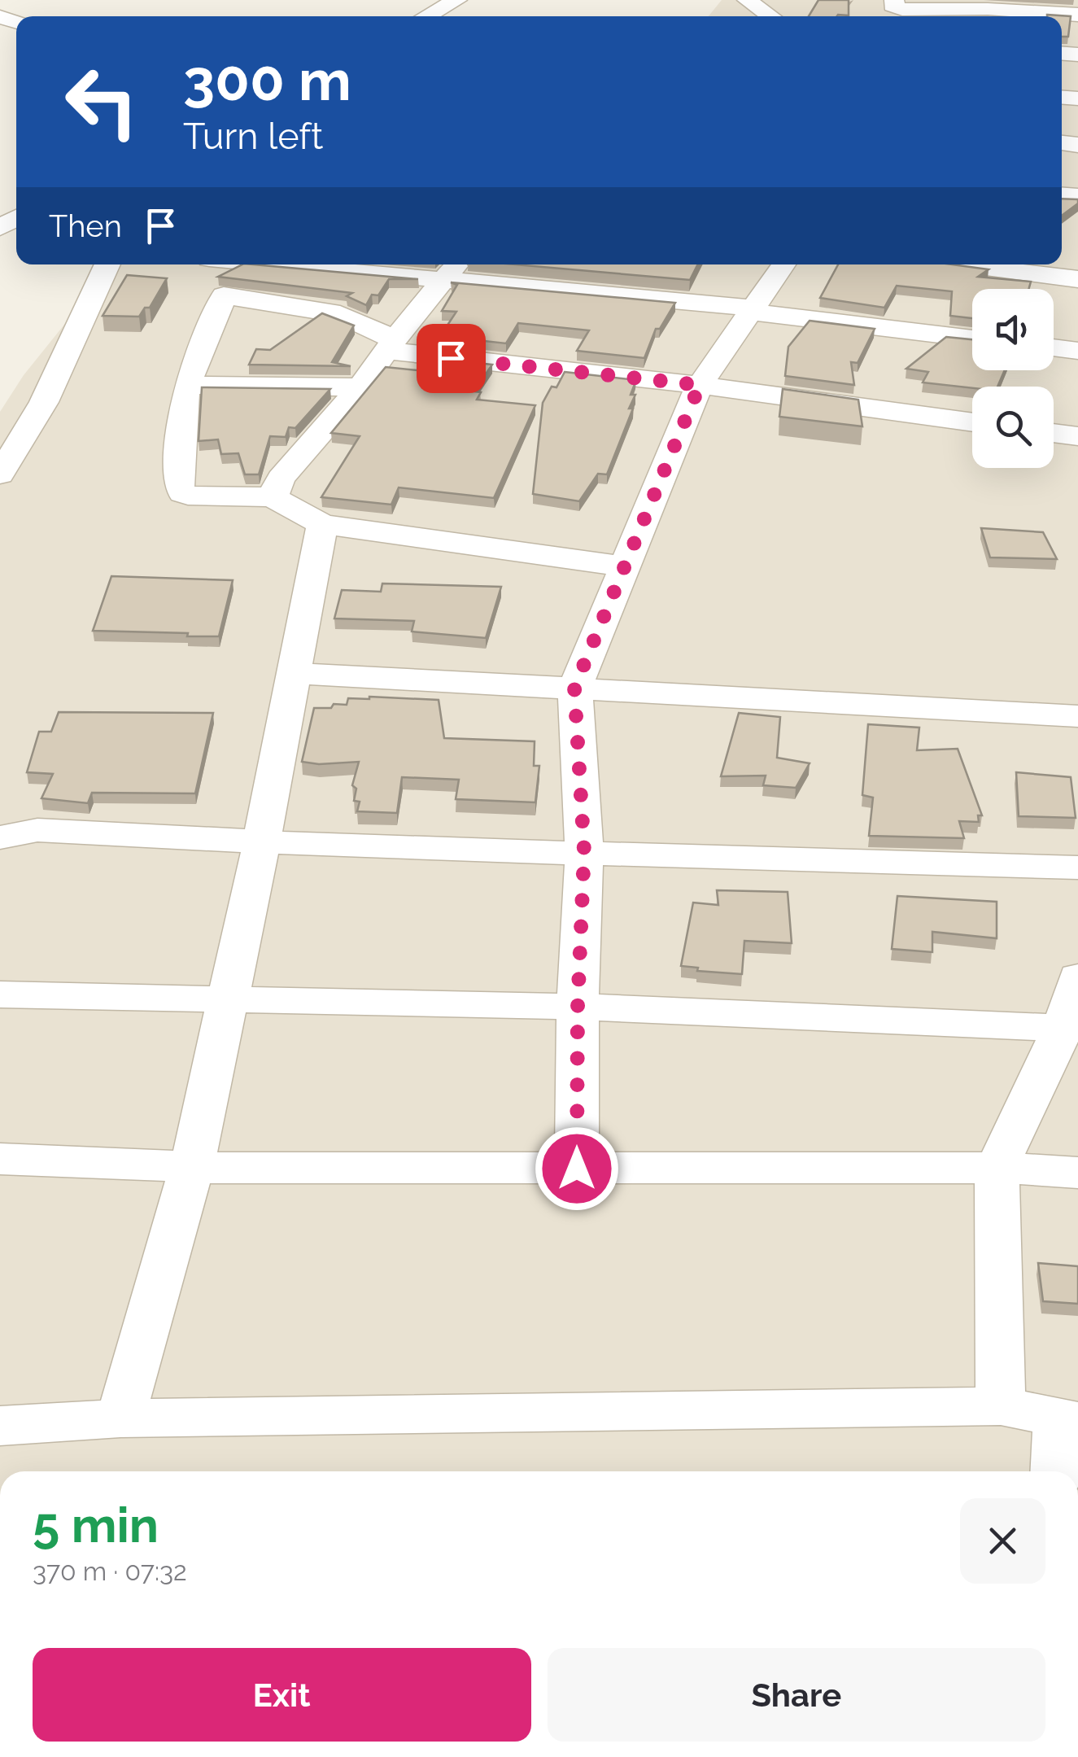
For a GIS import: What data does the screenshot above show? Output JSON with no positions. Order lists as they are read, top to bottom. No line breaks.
{"page":{"turn":["300 m","Turn left"],"then":"Then","heading":["5 min","370 m · 07:32"],"buttons":["Exit","Share"]}}
